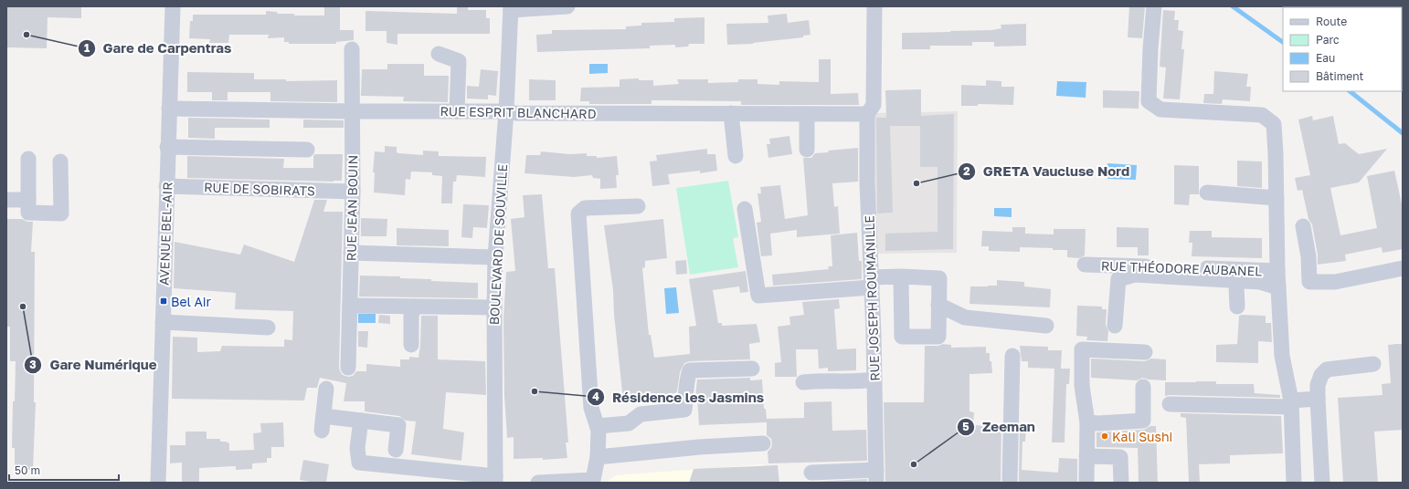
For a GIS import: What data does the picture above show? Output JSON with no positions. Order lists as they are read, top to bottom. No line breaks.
{"streets":{"street":["RUE ESPRIT BLANCHARD","RUE DE SOBIRATS","RUE JEAN BOUIN","AVENUE BEL-AIR","BOULEVARD DE SOUVILLE","RUE THÉODORE AUBANEL","RUE JOSEPH ROUMANILLE"]},"crossings":[["RUE ESPRIT BLANCHARD","RUE JEAN BOUIN"],["RUE ESPRIT BLANCHARD","AVENUE BEL-AIR"],["RUE ESPRIT BLANCHARD","BOULEVARD DE SOUVILLE"],["RUE ESPRIT BLANCHARD","RUE JOSEPH ROUMANILLE"],["RUE DE SOBIRATS","RUE JEAN BOUIN"],["RUE DE SOBIRATS","AVENUE BEL-AIR"]],"places":{"other":["Gare de Carpentras","GRETA Vaucluse Nord","Gare Numérique","Résidence les Jasmins","Kali Sushi","Zeeman"],"transit":["Bel Air"]},"legend":["Route","Parc","Eau","Bâtiment"],"scale_bar":"50 m"}
